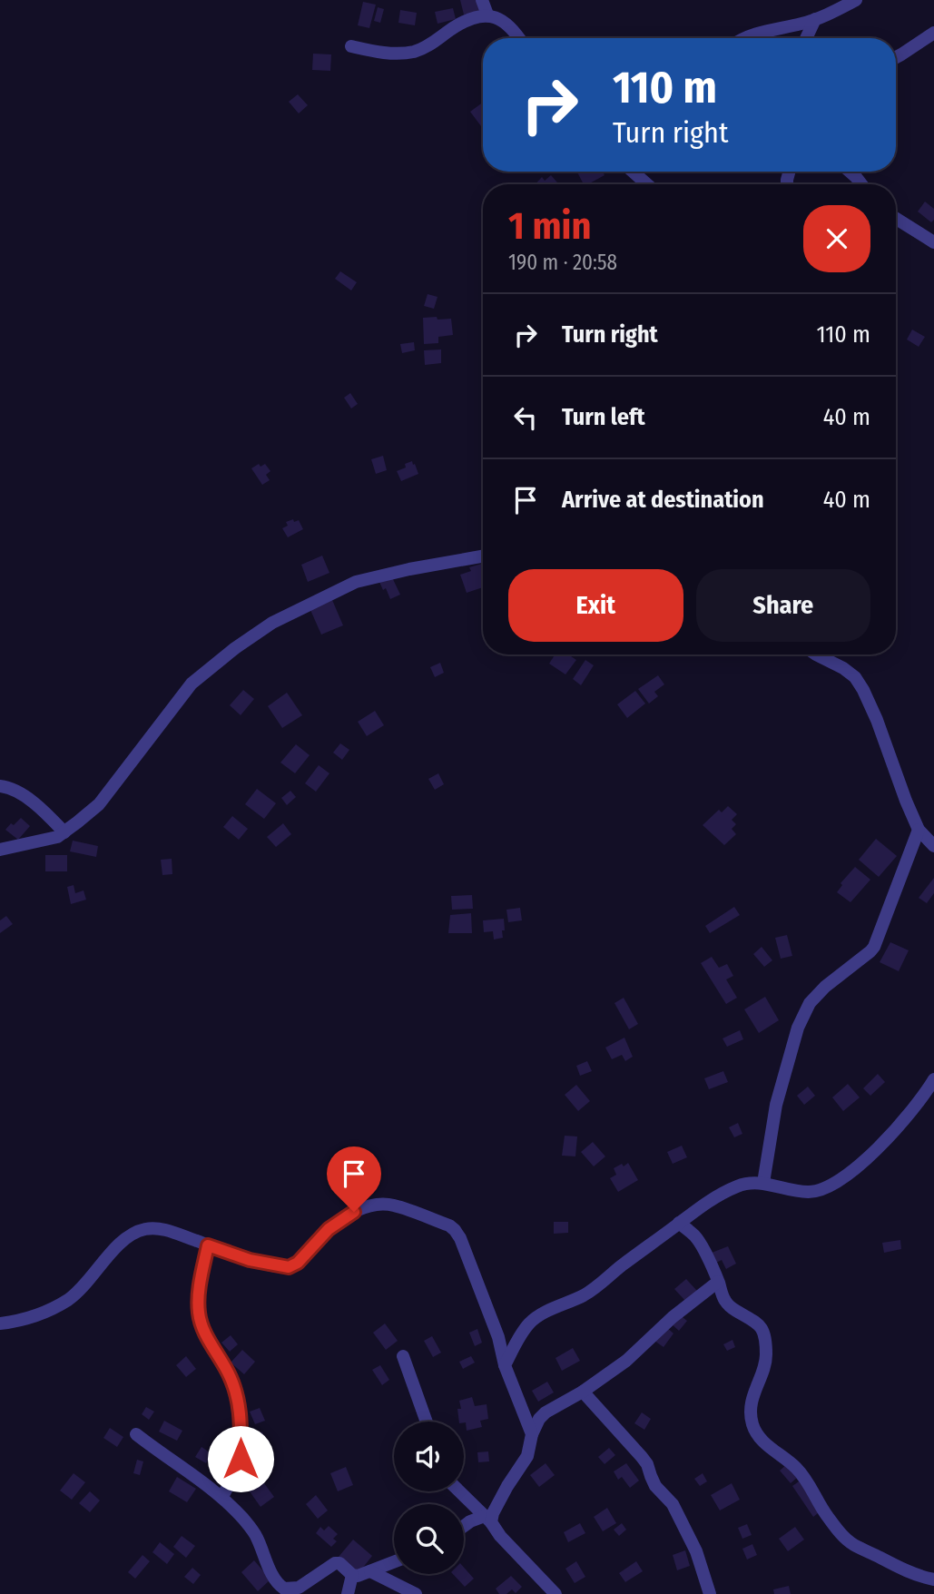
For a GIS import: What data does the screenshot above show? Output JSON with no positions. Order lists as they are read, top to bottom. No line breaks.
{"page":{"turn":["110 m","Turn right"],"heading":["1 min","190 m · 20:58"],"list":[{"name":"Turn right","value":"110 m"},{"name":"Turn left","value":"40 m"},{"name":"Arrive at destination","value":"40 m"}],"buttons":["Exit","Share"]}}
